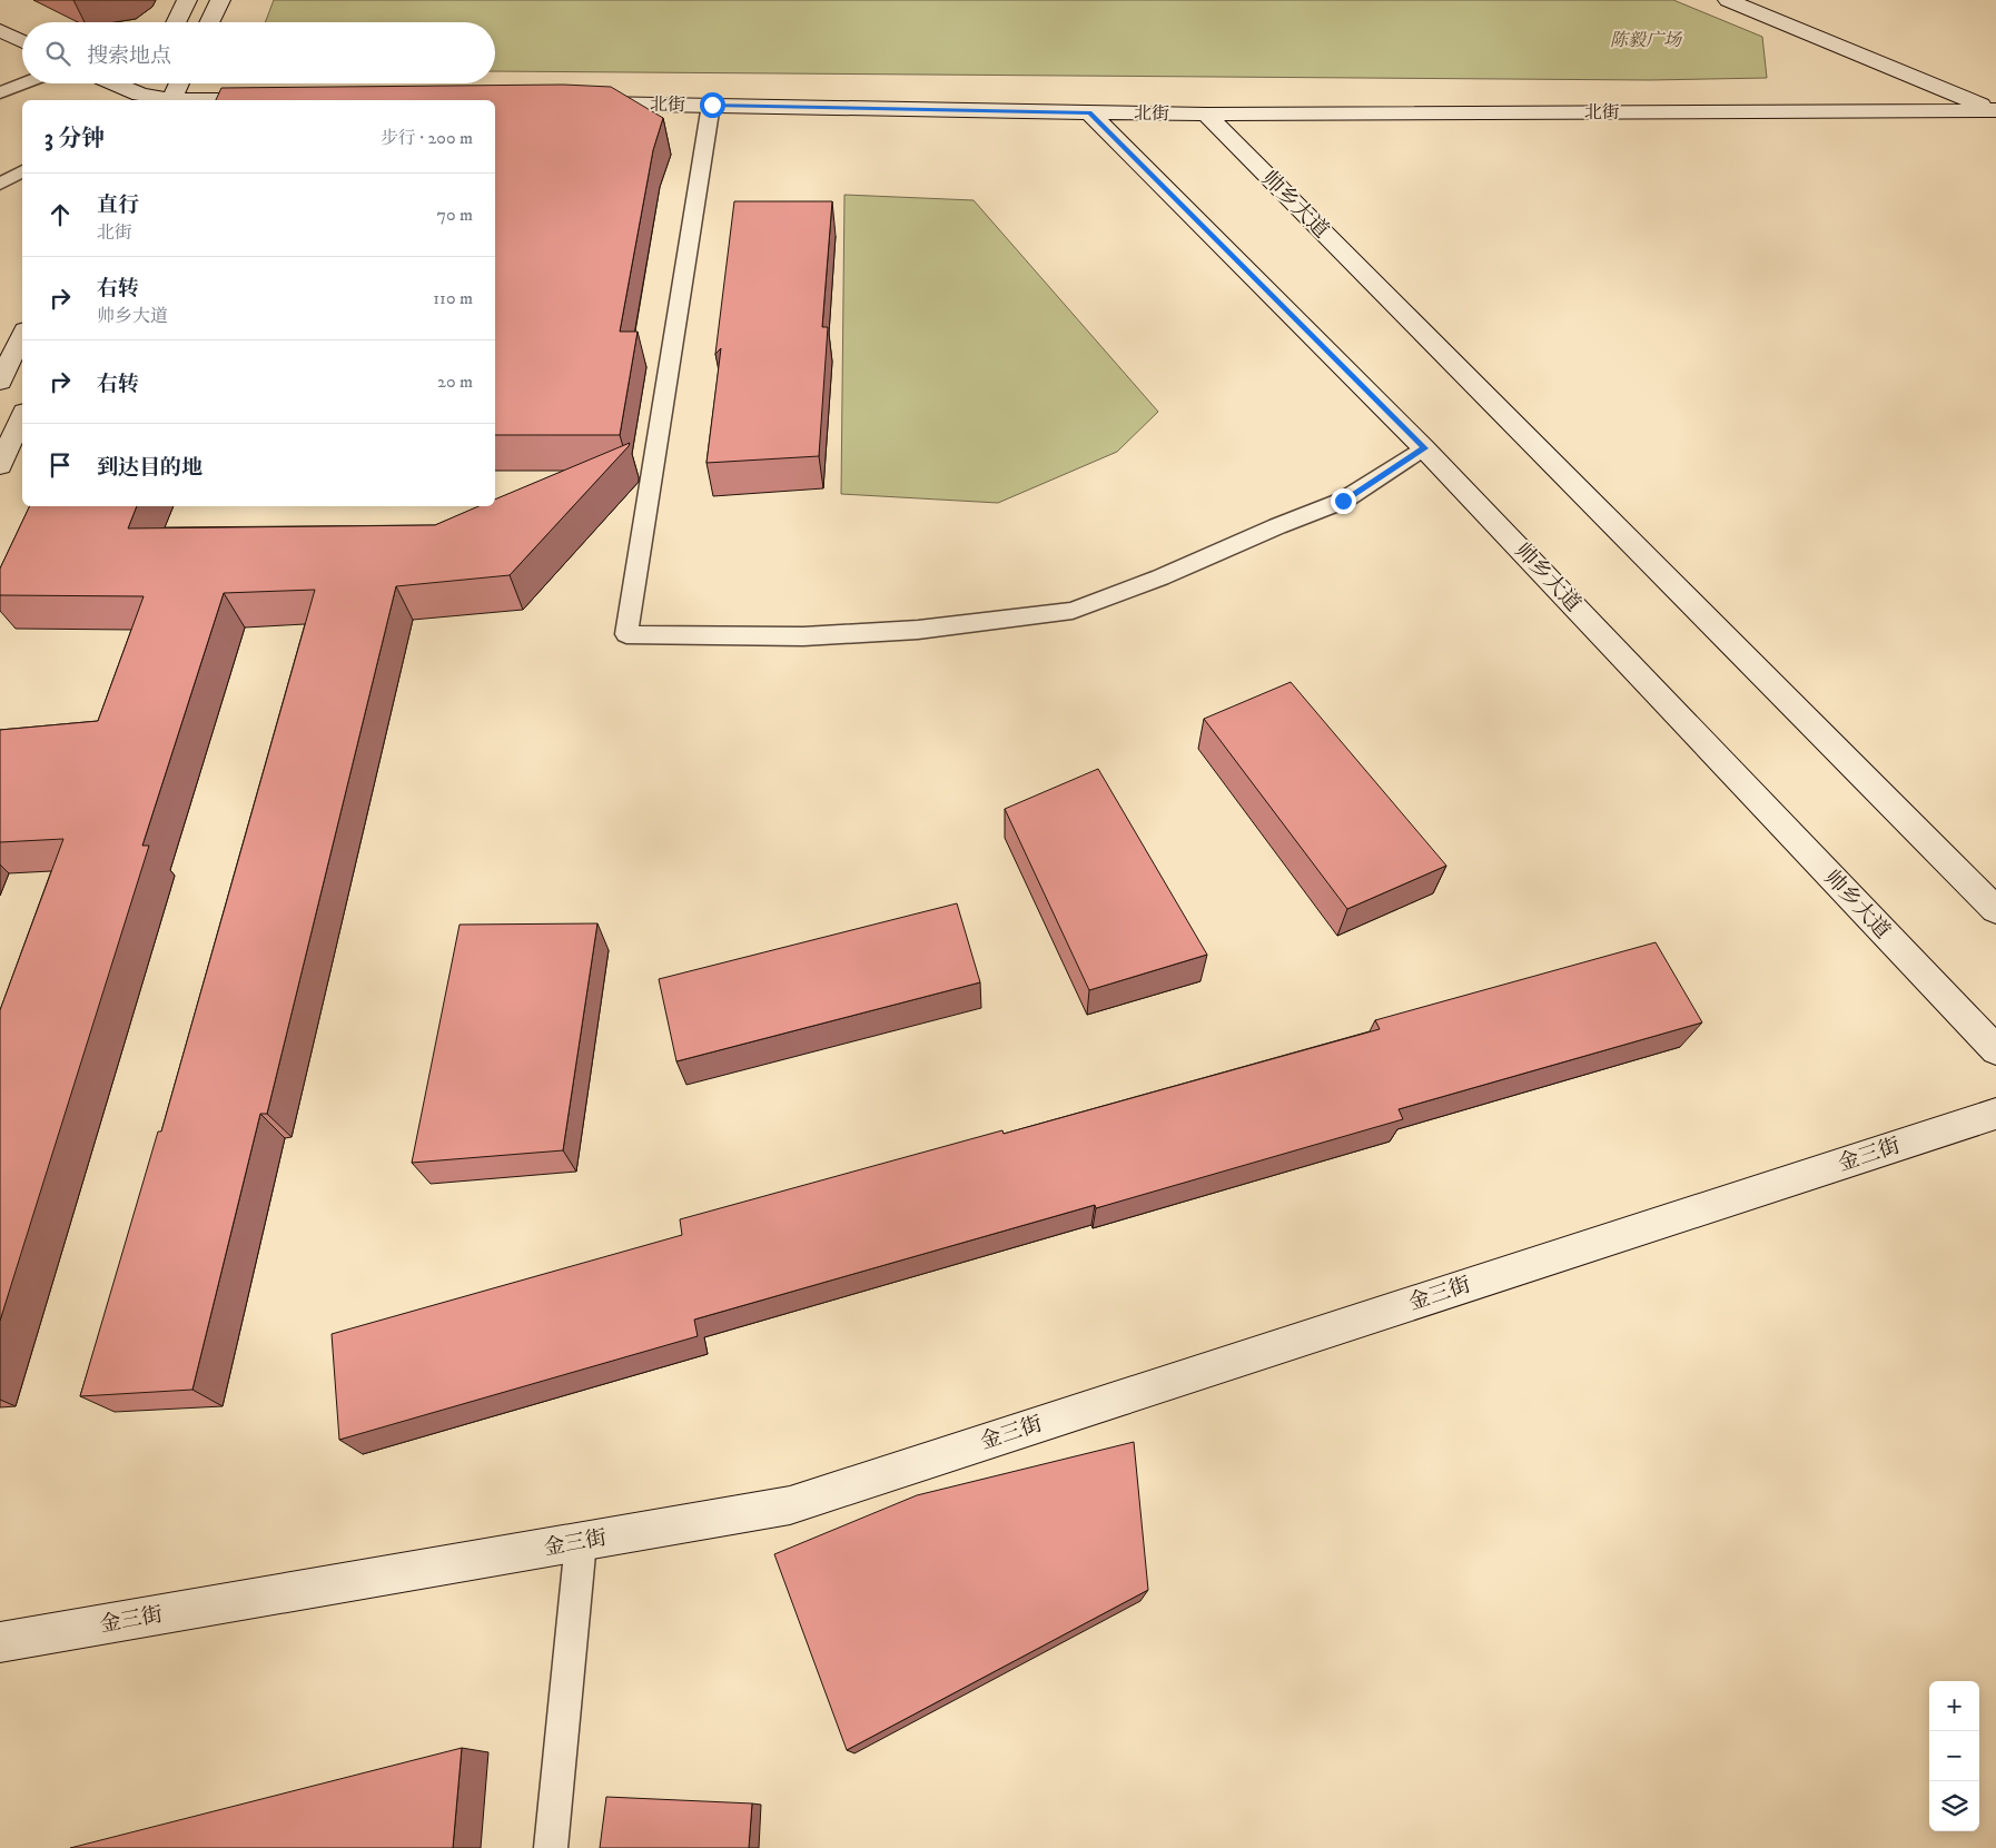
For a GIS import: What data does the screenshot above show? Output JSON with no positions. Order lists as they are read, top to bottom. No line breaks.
{"streets":{"main road":["北街","帅乡大道","金三街"]},"crossings":[["北街","帅乡大道"]],"parks":["陈毅广场"],"page":{"search":"搜索地点","heading":["3 分钟","步行 · 200 m"],"list":[["直行","北街","70 m"],["右转","帅乡大道","110 m"],["右转","20 m"],"到达目的地"],"map_buttons":["+","−"]}}
